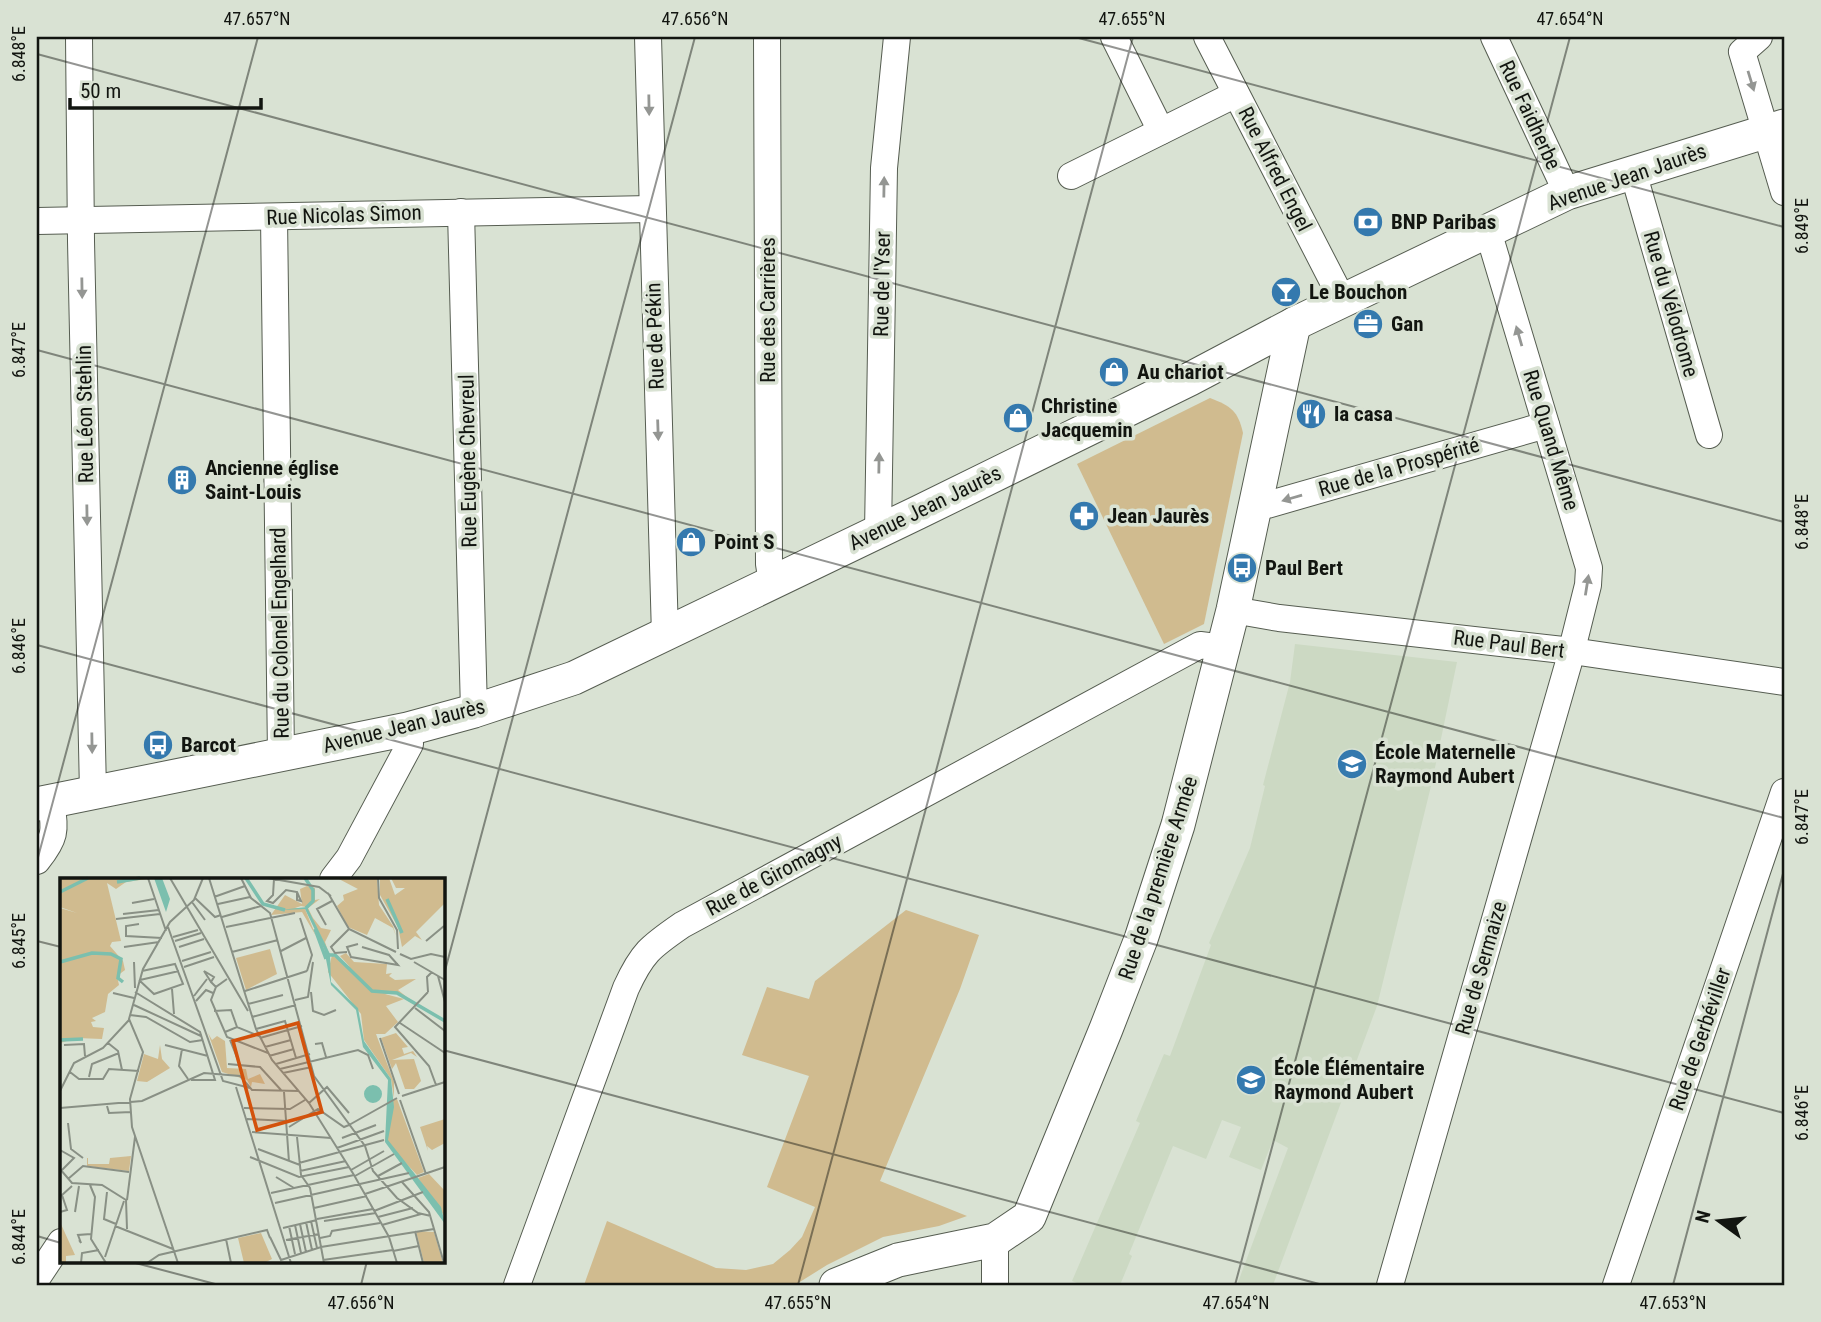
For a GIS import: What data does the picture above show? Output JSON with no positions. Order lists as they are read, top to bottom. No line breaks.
{"streets":{"main road":["Avenue Jean Jaurès","Rue de la première Armée"],"street":["Rue Faidherbe","Rue Alfred Engel","Rue Nicolas Simon","Rue de l'Yser","Rue du Vélodrome","Rue des Carrières","Rue de Pékin","Rue Léon Stehlin","Rue Quand Même","Rue Eugène Chevreul","Rue de la Prospérité","Rue du Colonel Engelhard","Rue Paul Bert","Rue de Giromagny","Rue de Sermaize","Rue de Gerbéviller"]},"crossings":[["Rue Faidherbe","Avenue Jean Jaurès"],["Rue Alfred Engel","Avenue Jean Jaurès"],["Avenue Jean Jaurès","Rue de l'Yser"],["Avenue Jean Jaurès","Rue du Vélodrome"],["Avenue Jean Jaurès","Rue des Carrières"],["Avenue Jean Jaurès","Rue de Pékin"],["Avenue Jean Jaurès","Rue Léon Stehlin"],["Avenue Jean Jaurès","Rue Quand Même"],["Avenue Jean Jaurès","Rue Eugène Chevreul"],["Avenue Jean Jaurès","Rue du Colonel Engelhard"],["Avenue Jean Jaurès","Rue de la première Armée"],["Rue Nicolas Simon","Rue de Pékin"],["Rue Nicolas Simon","Rue Léon Stehlin"],["Rue Nicolas Simon","Rue Eugène Chevreul"],["Rue Nicolas Simon","Rue du Colonel Engelhard"],["Rue Quand Même","Rue de la Prospérité"],["Rue Quand Même","Rue Paul Bert"],["Rue Quand Même","Rue de Sermaize"],["Rue de la Prospérité","Rue de la première Armée"],["Rue Paul Bert","Rue de la première Armée"],["Rue Paul Bert","Rue de Sermaize"],["Rue de Giromagny","Rue de la première Armée"]],"one_way":["Rue de l'Yser","Rue de Pékin","Rue Léon Stehlin","Rue Quand Même","Rue de la Prospérité"],"places":{"bank":["BNP Paribas"],"bar":["Le Bouchon"],"office":["Gan"],"shop":["Au chariot","Christine Jacquemin","Point S"],"restaurant":["la casa"],"building":["Ancienne église Saint-Louis"],"pharmacy":["Jean Jaurès"],"bus stop":["Paul Bert","Barcot"],"school or university":["École Maternelle Raymond Aubert","École Élémentaire Raymond Aubert"]},"scale_bar":"50 m","north":"left","coordinates":["47.657°N","47.656°N","47.655°N","47.654°N","6.848°E","6.849°E","6.847°E","6.846°E","6.845°E","6.844°E","47.653°N"]}
